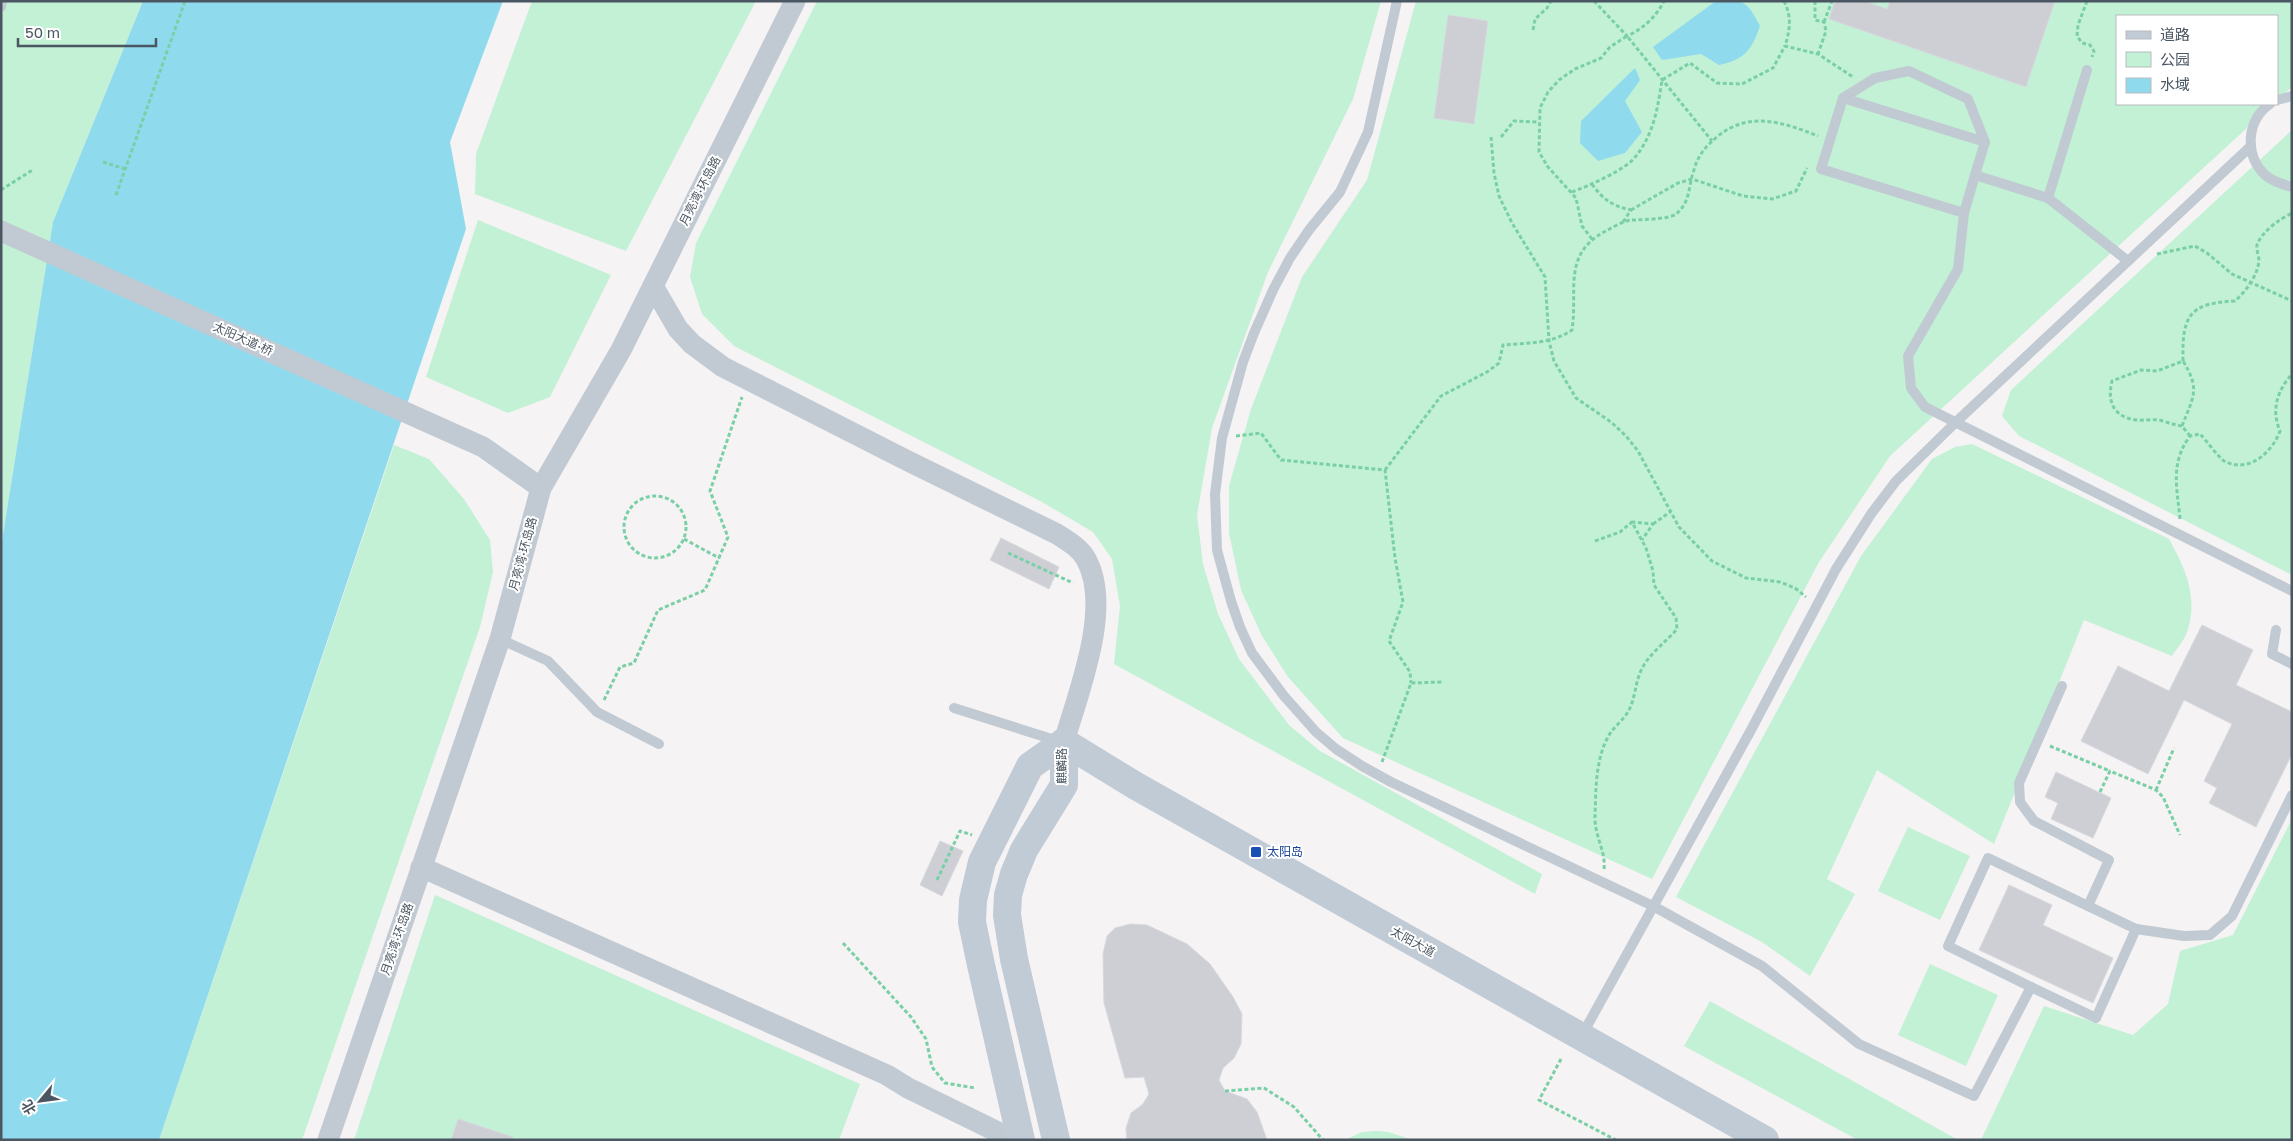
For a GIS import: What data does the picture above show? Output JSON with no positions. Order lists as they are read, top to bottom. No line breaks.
{"streets":{"main road":["麒麟路","太阳大道"],"street":["月亮湾·环岛路","太阳大道·桥"]},"crossings":[["月亮湾·环岛路","太阳大道·桥"],["麒麟路","太阳大道"]],"places":{"transit":["太阳岛"]},"legend":["道路","公园","水域"],"scale_bar":"50 m","north":"bottom left"}
